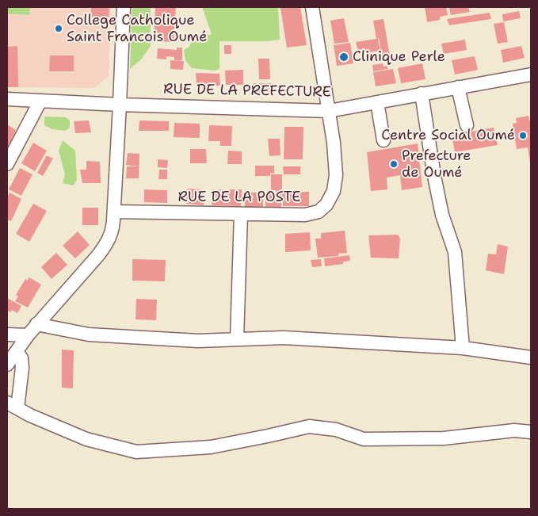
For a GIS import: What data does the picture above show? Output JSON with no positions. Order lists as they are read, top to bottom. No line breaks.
{"streets":{"street":["RUE DE LA PREFECTURE","RUE DE LA POSTE"]},"crossings":[["RUE DE LA PREFECTURE","RUE DE LA POSTE"]],"places":["College Catholique Saint Francois Oumé","Clinique Perle","Centre Social Oumé","Prefecture de Oumé"]}
